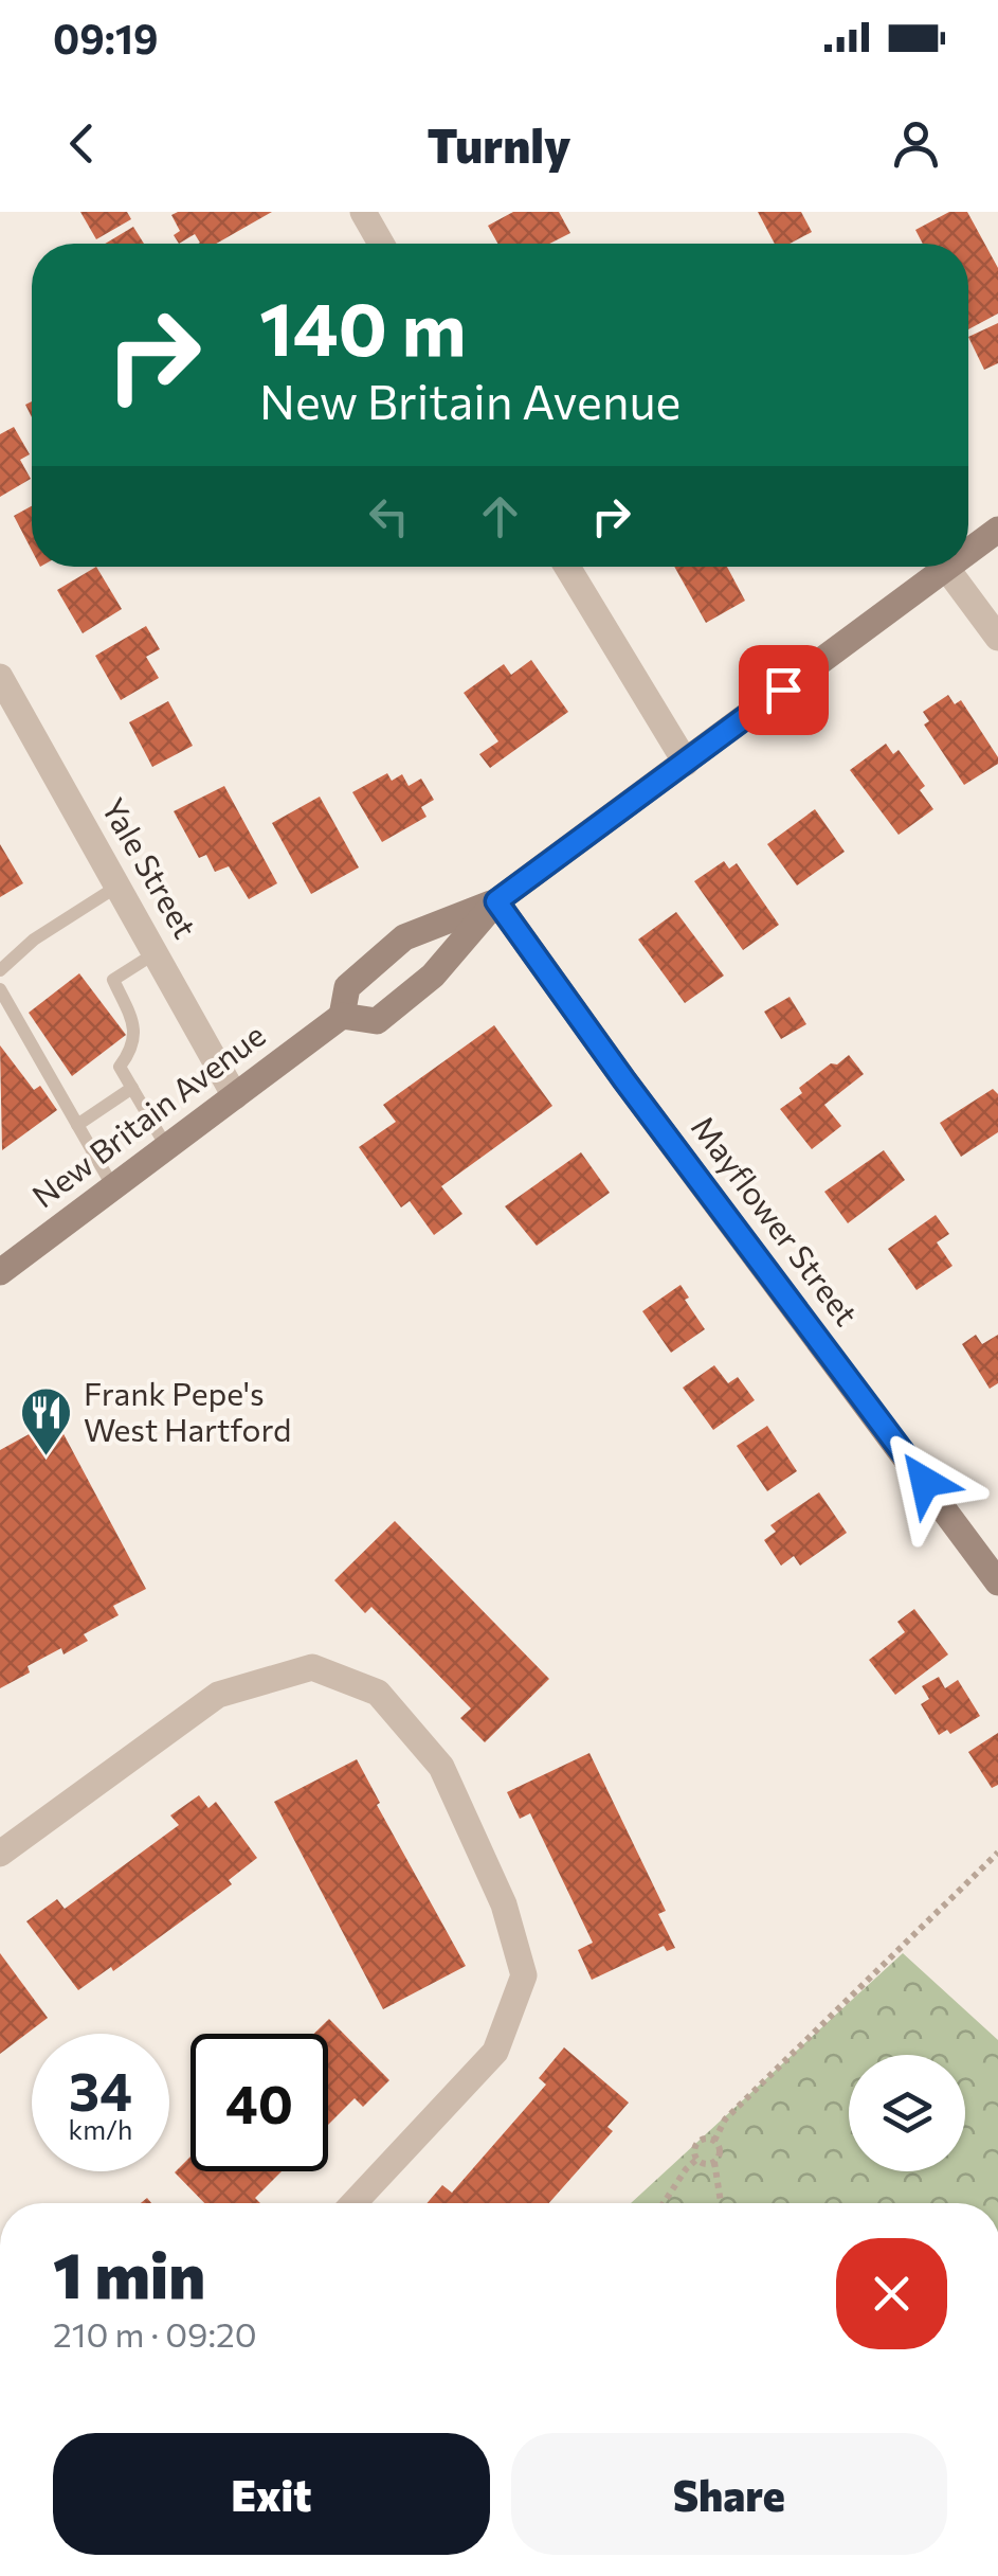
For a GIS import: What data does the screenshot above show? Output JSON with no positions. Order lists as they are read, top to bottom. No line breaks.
{"streets":{"main road":["New Britain Avenue","Mayflower Street"],"street":["Yale Street"]},"crossings":[["Yale Street","New Britain Avenue"],["New Britain Avenue","Mayflower Street"]],"places":{"restaurant":["Frank Pepe's West Hartford"]},"page":{"status":"09:19","header":"Turnly","turn":["140 m","New Britain Avenue"],"speed":"34 km/h","limit":"40","heading":["1 min","210 m · 09:20"],"buttons":["Exit","Share"]}}
